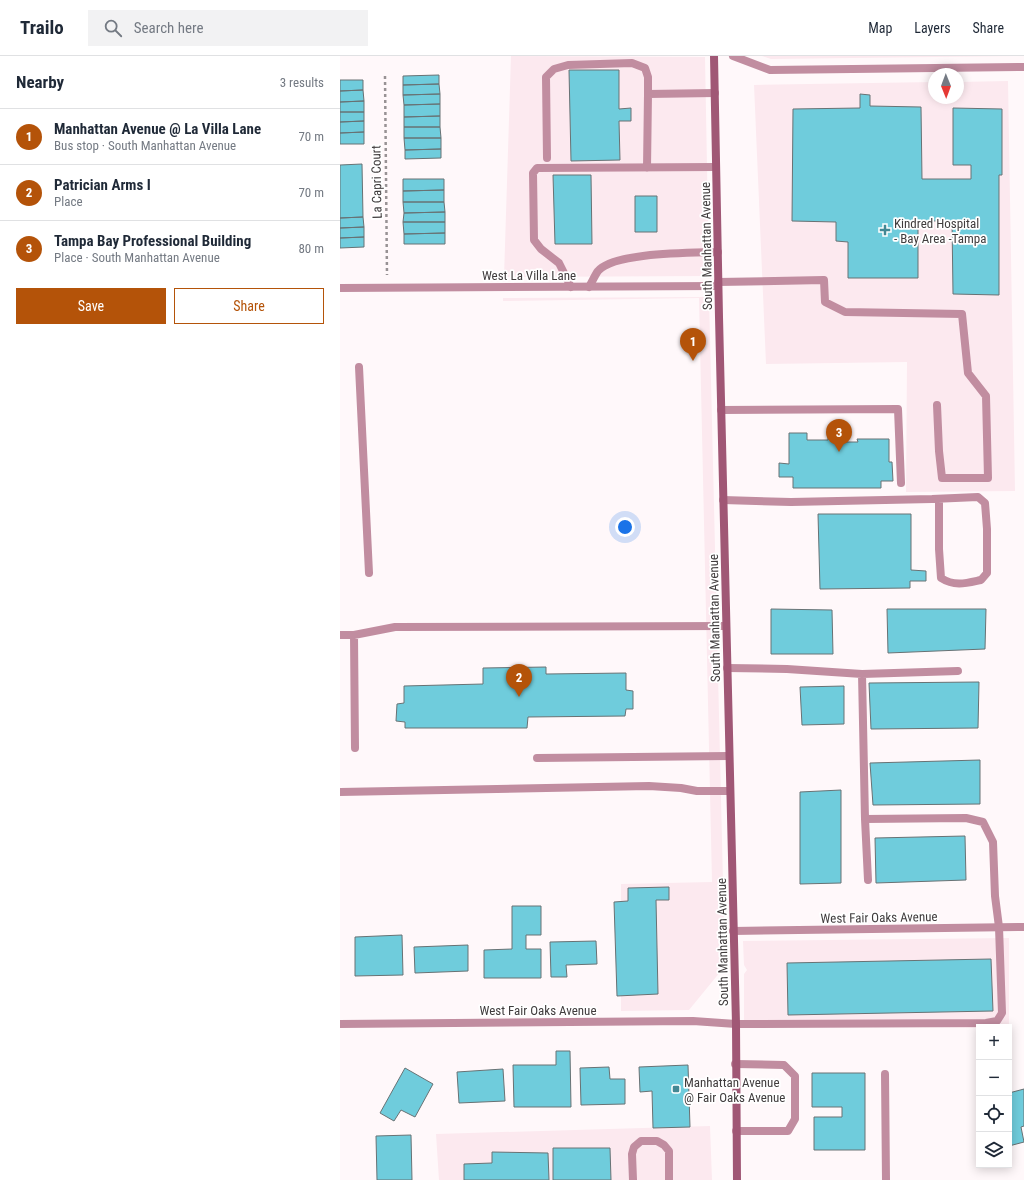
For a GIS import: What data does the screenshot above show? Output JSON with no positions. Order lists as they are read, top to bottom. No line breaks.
{"streets":{"main road":["South Manhattan Avenue"],"street":["West La Villa Lane","West Fair Oaks Avenue"],"path":["La Capri Court"]},"crossings":[["La Capri Court","West La Villa Lane"],["South Manhattan Avenue","West La Villa Lane"],["South Manhattan Avenue","West Fair Oaks Avenue"]],"places":{"health":["Kindred Hospital - Bay Area -Tampa"],"transit":["Manhattan Avenue @ Fair Oaks Avenue"]},"north":"bottom","page":{"header":"Trailo","search":"Search here","nav":["Map","Layers","Share"],"heading":["Nearby","3 results"],"list":[{"mark":"1","name":"Manhattan Avenue @ La Villa Lane","note":"Bus stop · South Manhattan Avenue","value":"70 m"},{"mark":"2","name":"Patrician Arms I","note":"Place","value":"70 m"},{"mark":"3","name":"Tampa Bay Professional Building","note":"Place · South Manhattan Avenue","value":"80 m"}],"buttons":["Save","Share"],"pins":["1","3","2"],"map_buttons":["+","−"]}}
